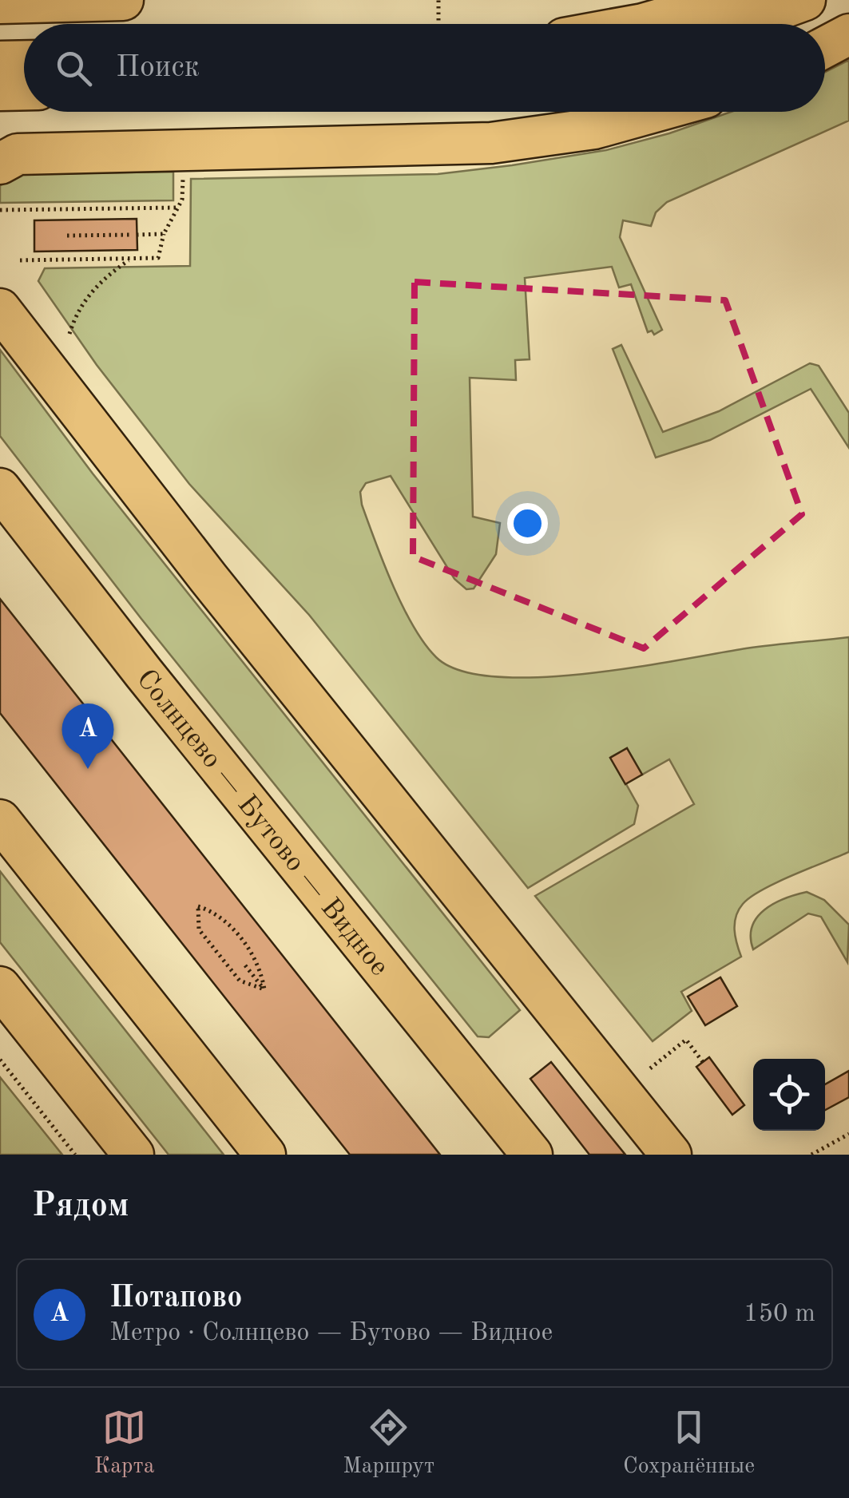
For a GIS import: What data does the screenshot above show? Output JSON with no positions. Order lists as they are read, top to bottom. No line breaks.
{"streets":{"main road":["Солнцево — Бутово — Видное"]},"page":{"search":"Поиск","pins":"A","heading":"Рядом","list":[{"mark":"A","name":"Потапово","note":"Метро · Солнцево — Бутово — Видное","value":"150 m"}],"nav":["Карта","Маршрут","Сохранённые"]}}
